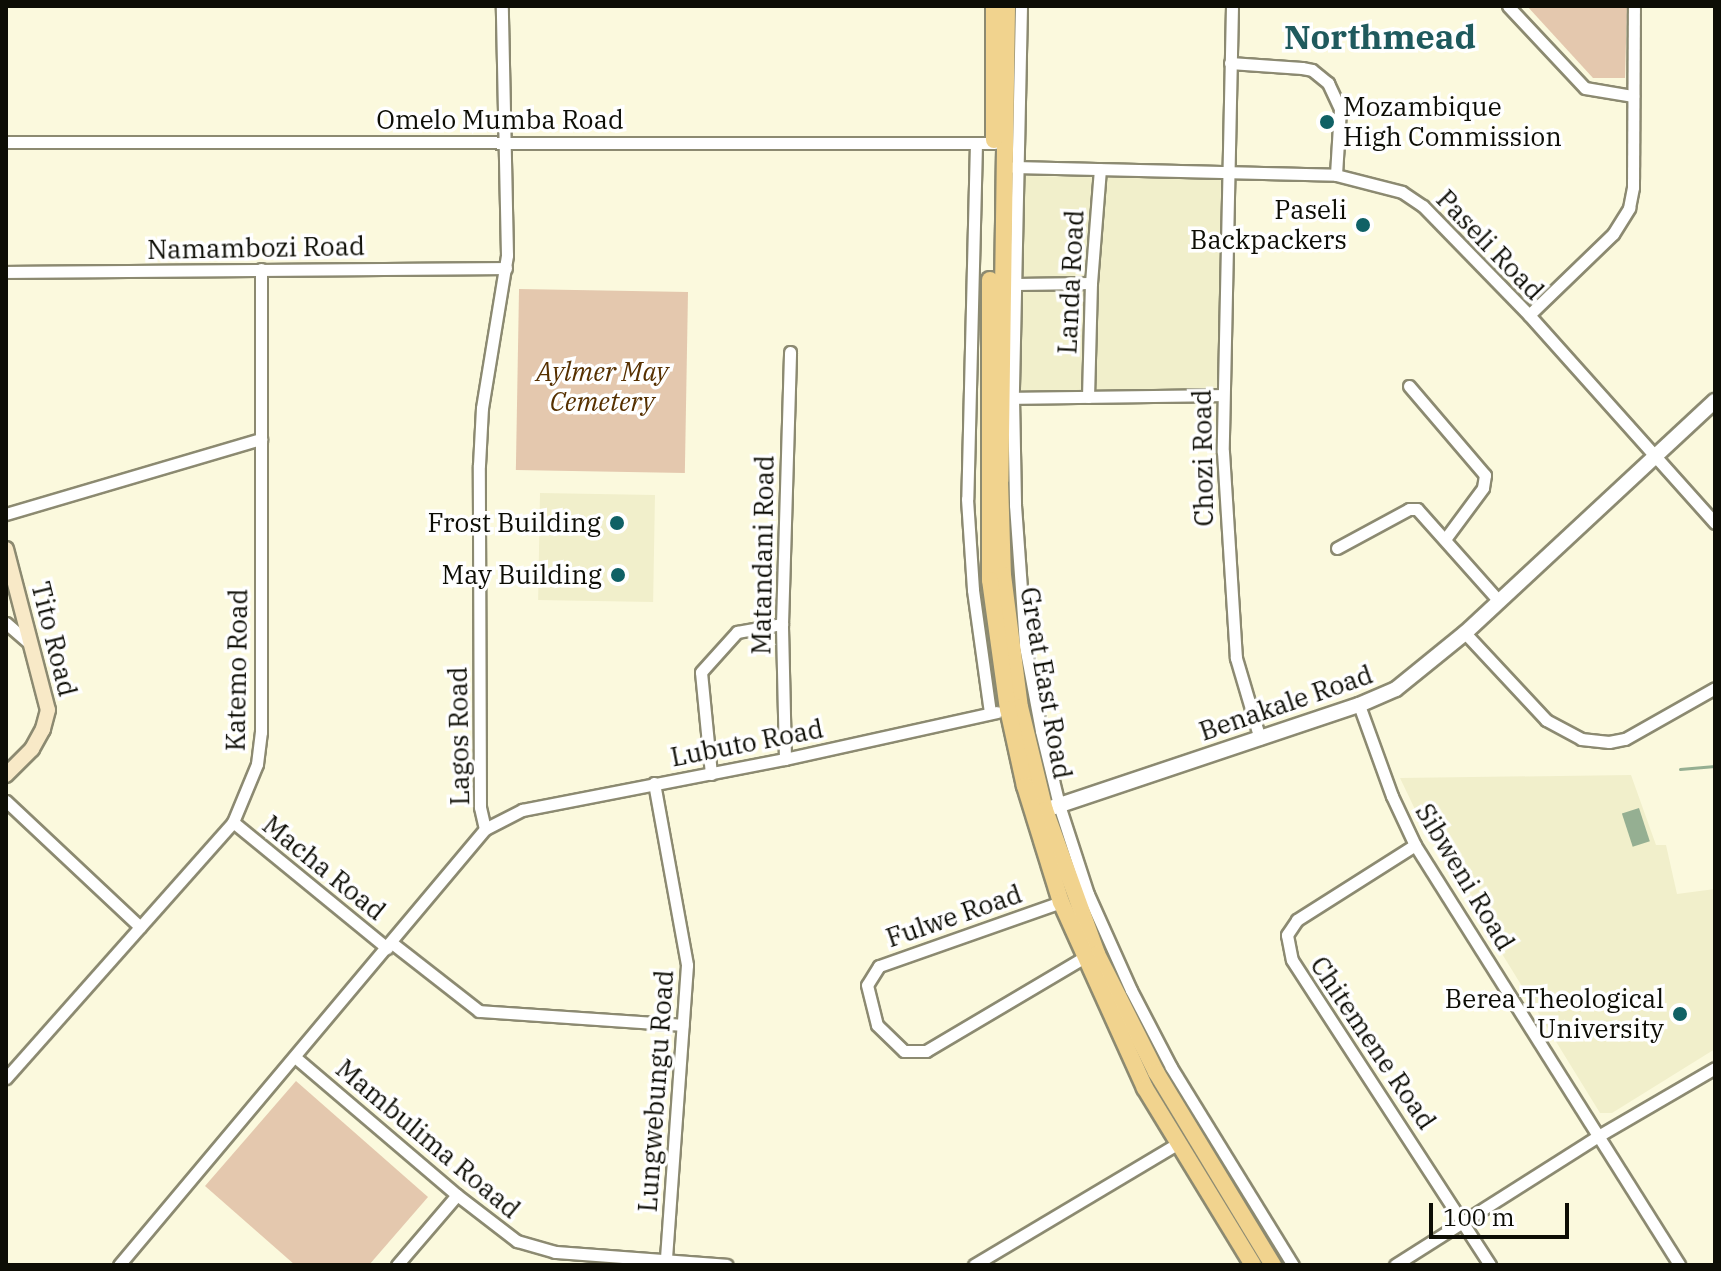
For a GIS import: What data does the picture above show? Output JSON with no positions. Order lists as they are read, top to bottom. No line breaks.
{"streets":{"main road":["Tito Road","Great East Road"],"street":["Omelo Mumba Road","Paseli Road","Namambozi Road","Landa Road","Chozi Road","Matandani Road","Katemo Road","Benakale Road","Lagos Road","Lubuto Road","Macha Road","Sibweni Road","Fulwe Road","Chitemene Road","Lungwebungu Road","Mambulima Roaad"]},"crossings":[["Omelo Mumba Road","Great East Road"],["Omelo Mumba Road","Lagos Road"],["Paseli Road","Landa Road"],["Paseli Road","Chozi Road"],["Paseli Road","Great East Road"],["Paseli Road","Benakale Road"],["Namambozi Road","Katemo Road"],["Namambozi Road","Lagos Road"],["Chozi Road","Benakale Road"],["Matandani Road","Lubuto Road"],["Katemo Road","Macha Road"],["Great East Road","Benakale Road"],["Great East Road","Lubuto Road"],["Great East Road","Fulwe Road"],["Benakale Road","Sibweni Road"],["Lagos Road","Lubuto Road"],["Lagos Road","Macha Road"],["Lagos Road","Mambulima Roaad"],["Lubuto Road","Lungwebungu Road"],["Macha Road","Lungwebungu Road"],["Sibweni Road","Chitemene Road"],["Lungwebungu Road","Mambulima Roaad"]],"districts":["Northmead"],"parks":["Aylmer May Cemetery"],"places":["Mozambique High Commission","Paseli Backpackers","Frost Building","May Building","Berea Theological University"],"scale_bar":"100 m"}
